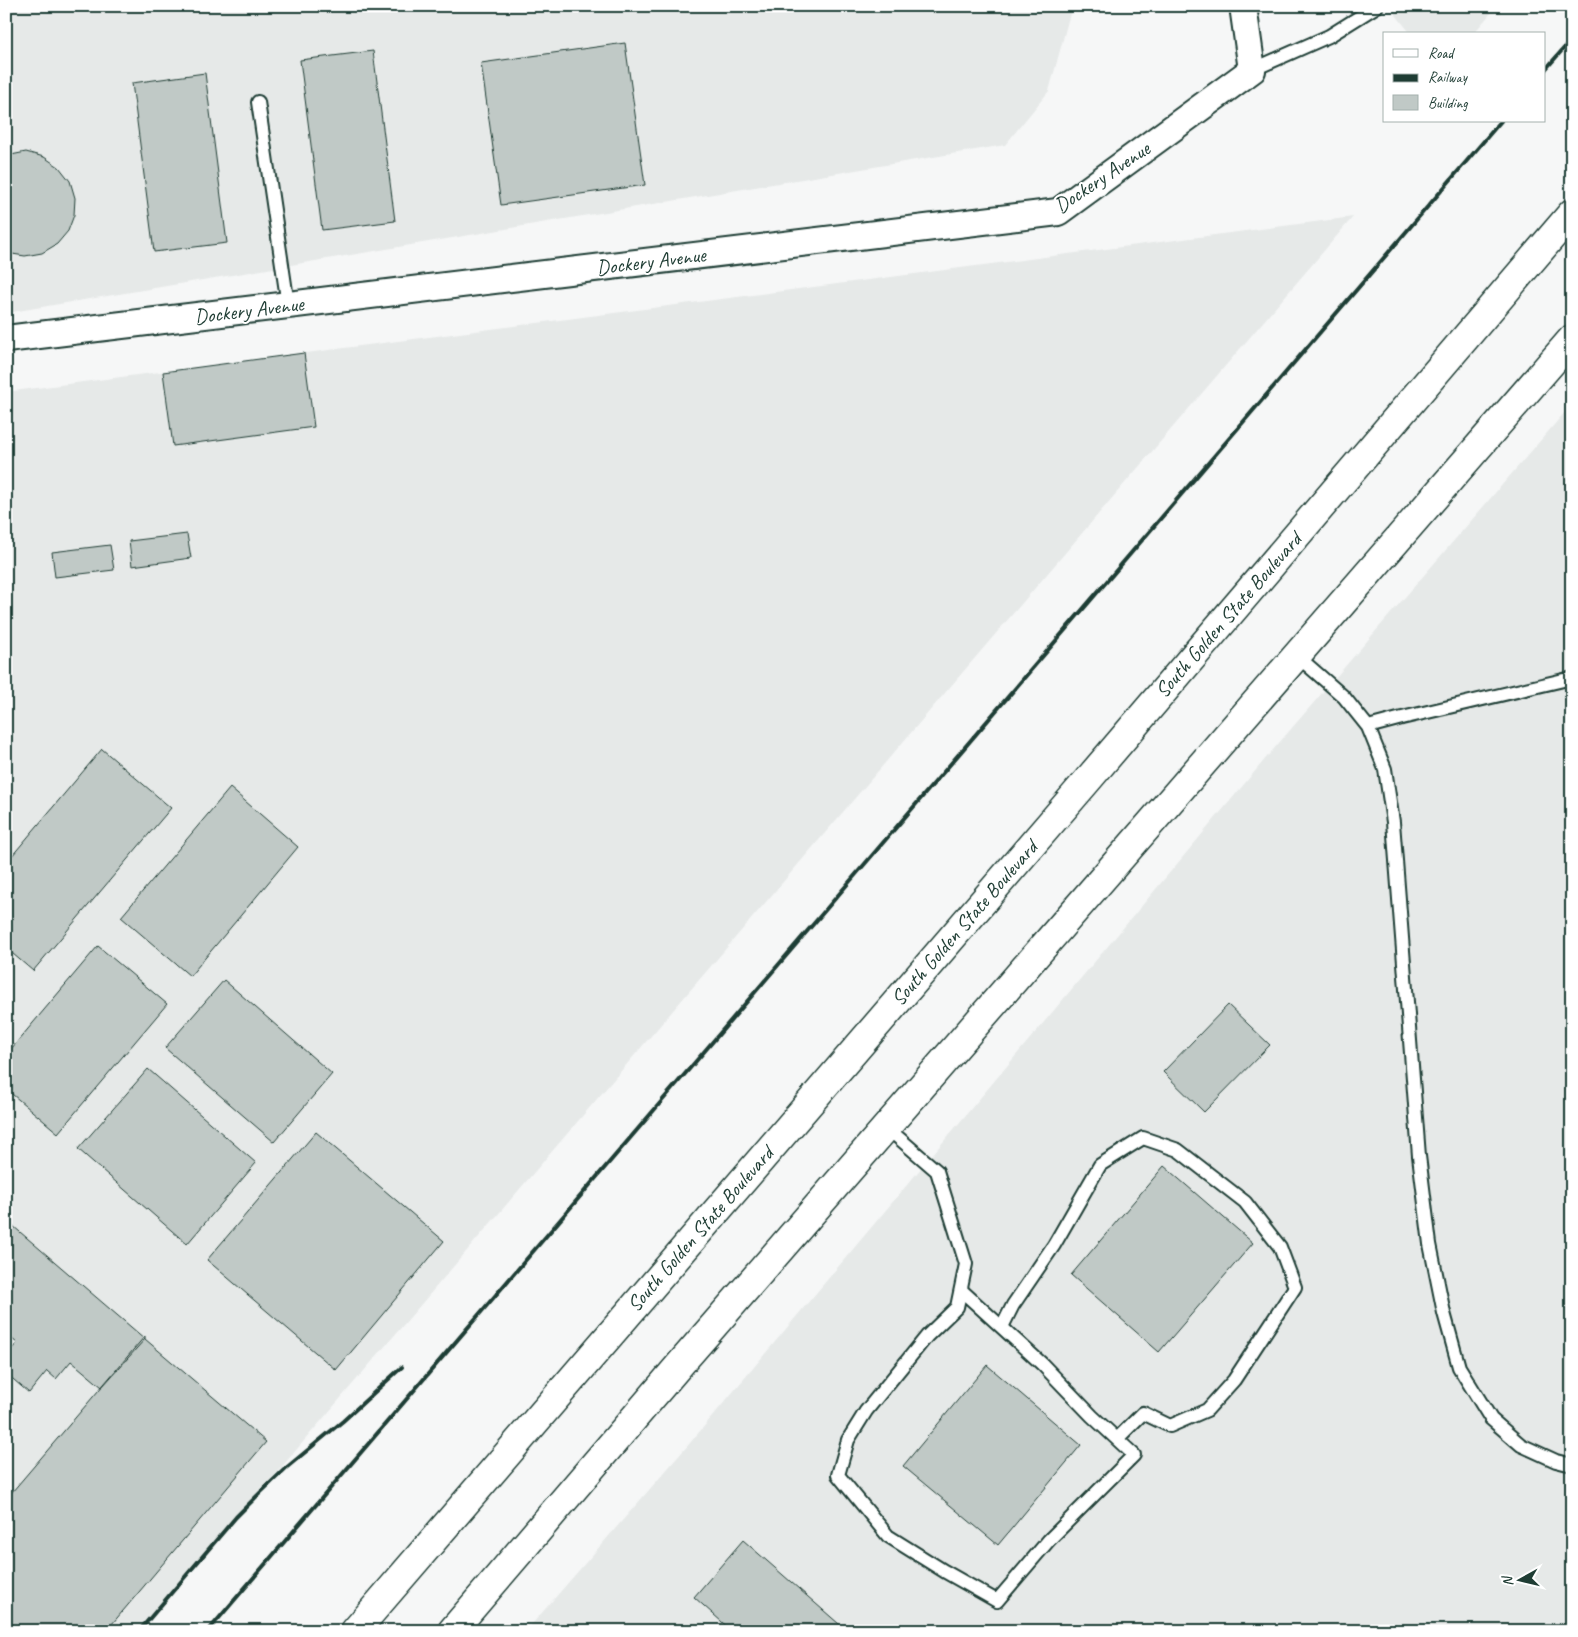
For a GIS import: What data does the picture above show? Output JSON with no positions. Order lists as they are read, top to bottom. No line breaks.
{"streets":{"main road":["South Golden State Boulevard"],"street":["Dockery Avenue"]},"legend":["Road","Railway","Building"],"north":"left"}
